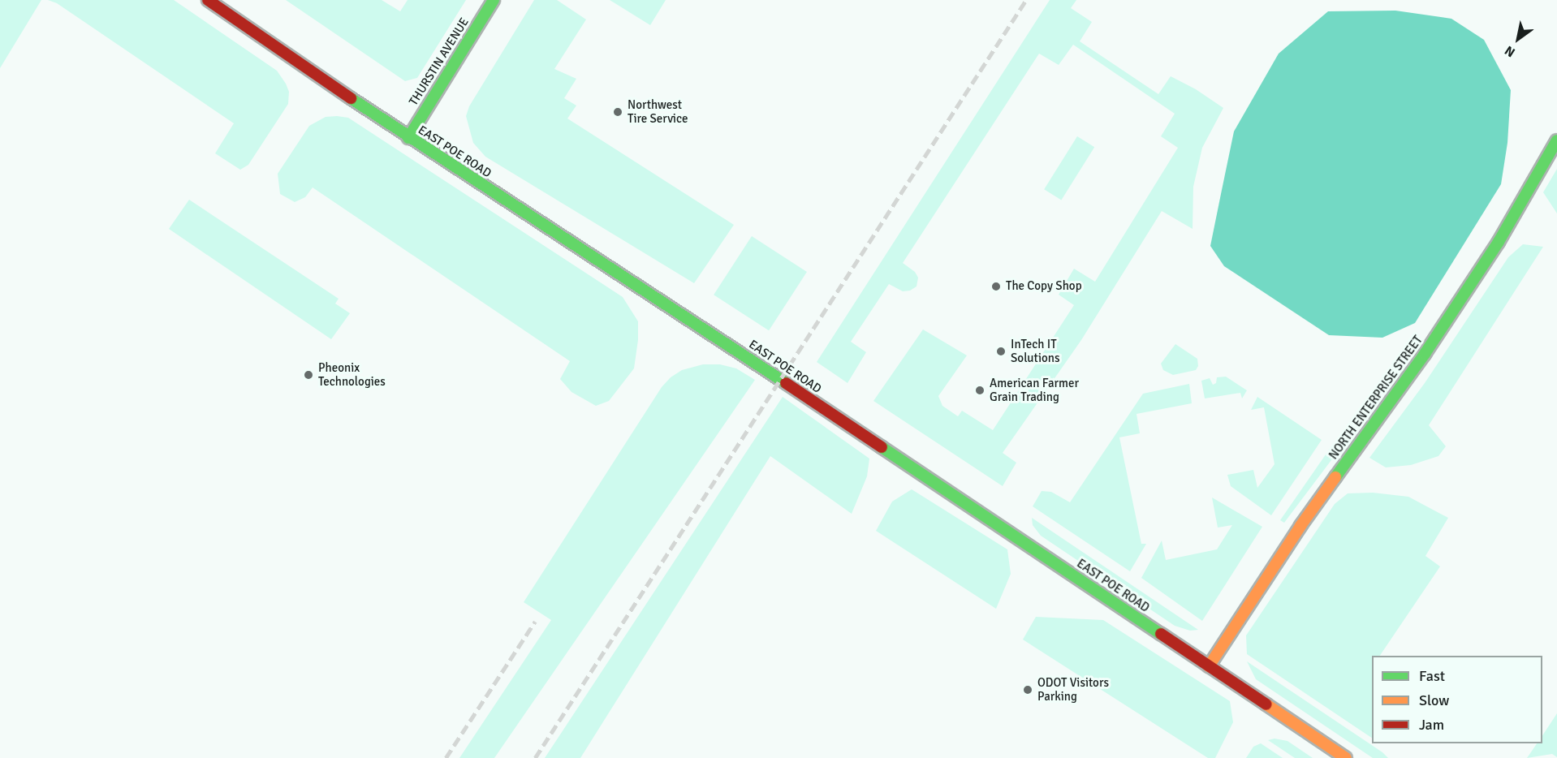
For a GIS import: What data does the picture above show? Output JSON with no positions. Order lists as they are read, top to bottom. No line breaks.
{"streets":{"main road":["THURSTIN AVENUE","EAST POE ROAD","NORTH ENTERPRISE STREET"]},"crossings":[["THURSTIN AVENUE","EAST POE ROAD"],["EAST POE ROAD","NORTH ENTERPRISE STREET"]],"places":["Northwest Tire Service","The Copy Shop","InTech IT Solutions","Pheonix Technologies","American Farmer Grain Trading","ODOT Visitors Parking"],"legend":["Fast","Slow","Jam"],"north":"bottom left"}
